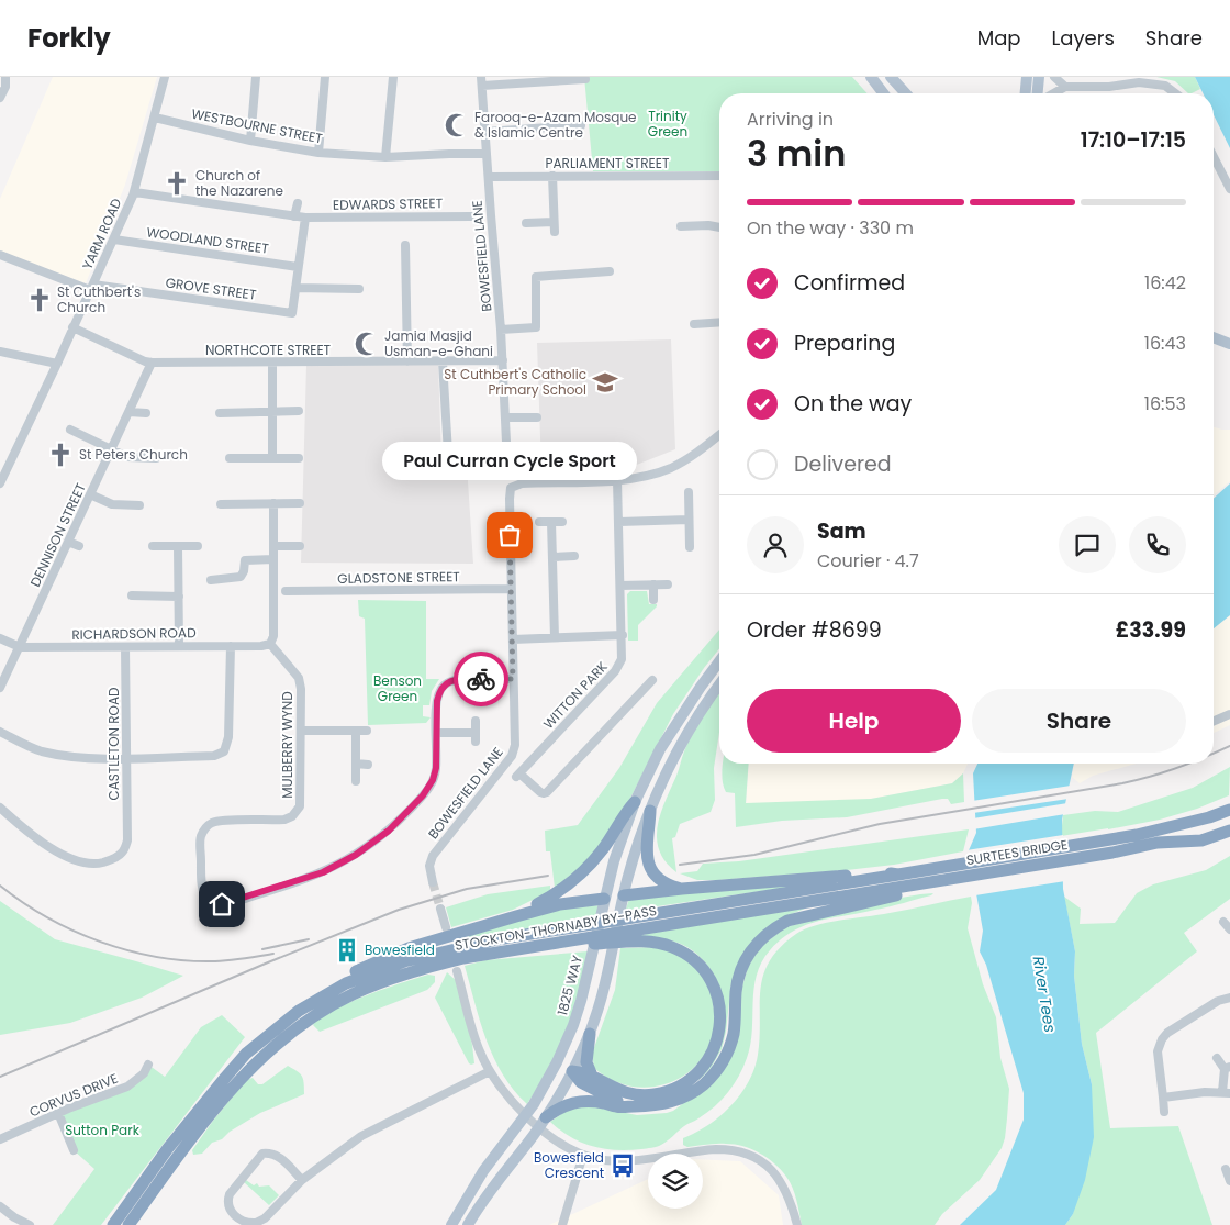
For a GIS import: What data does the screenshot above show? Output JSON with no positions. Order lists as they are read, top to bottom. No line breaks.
{"streets":{"highway":["SURTEES BRIDGE","STOCKTON-THORNABY BY-PASS"],"main road":["1825 WAY"],"street":["WESTBOURNE STREET","PARLIAMENT STREET","EDWARDS STREET","YARM ROAD","WOODLAND STREET","BOWESFIELD LANE","GROVE STREET","NORTHCOTE STREET","DENNISON STREET","GLADSTONE STREET","RICHARDSON ROAD","WITTON PARK","CASTLETON ROAD","MULBERRY WYND","CORVUS DRIVE"]},"crossings":[["WESTBOURNE STREET","YARM ROAD"],["WESTBOURNE STREET","BOWESFIELD LANE"],["PARLIAMENT STREET","BOWESFIELD LANE"],["EDWARDS STREET","YARM ROAD"],["YARM ROAD","WOODLAND STREET"],["YARM ROAD","GROVE STREET"],["YARM ROAD","NORTHCOTE STREET"],["BOWESFIELD LANE","NORTHCOTE STREET"],["BOWESFIELD LANE","GLADSTONE STREET"],["BOWESFIELD LANE","WITTON PARK"],["BOWESFIELD LANE","MULBERRY WYND"],["NORTHCOTE STREET","DENNISON STREET"],["DENNISON STREET","RICHARDSON ROAD"],["RICHARDSON ROAD","CASTLETON ROAD"],["RICHARDSON ROAD","MULBERRY WYND"],["SURTEES BRIDGE","STOCKTON-THORNABY BY-PASS"]],"water":["River Tees"],"parks":["Trinity Green","Benson Green","Sutton Park"],"places":{"mosque":["Farooq-e-Azam Mosque & Islamic Centre","Jamia Masjid Usman-e-Ghani"],"church":["Church of the Nazarene","St Cuthbert's Church","St Peters Church"],"school or university":["St Cuthbert's Catholic Primary School"],"other":["Paul Curran Cycle Sport"],"building":["Bowesfield"],"bus stop":["Bowesfield Crescent"]},"page":{"header":"Forkly","nav":["Map","Layers","Share"],"heading":["3 min","Arriving in","17:10–17:15"],"panel":["Sam","Courier · 4.7","Order #8699","£33.99"],"bar":"On the way · 330 m","list":[["Confirmed","16:42"],["Preparing","16:43"],["On the way","16:53"],"Delivered"],"bubble":"Paul Curran Cycle Sport","buttons":["Help","Share"]}}
